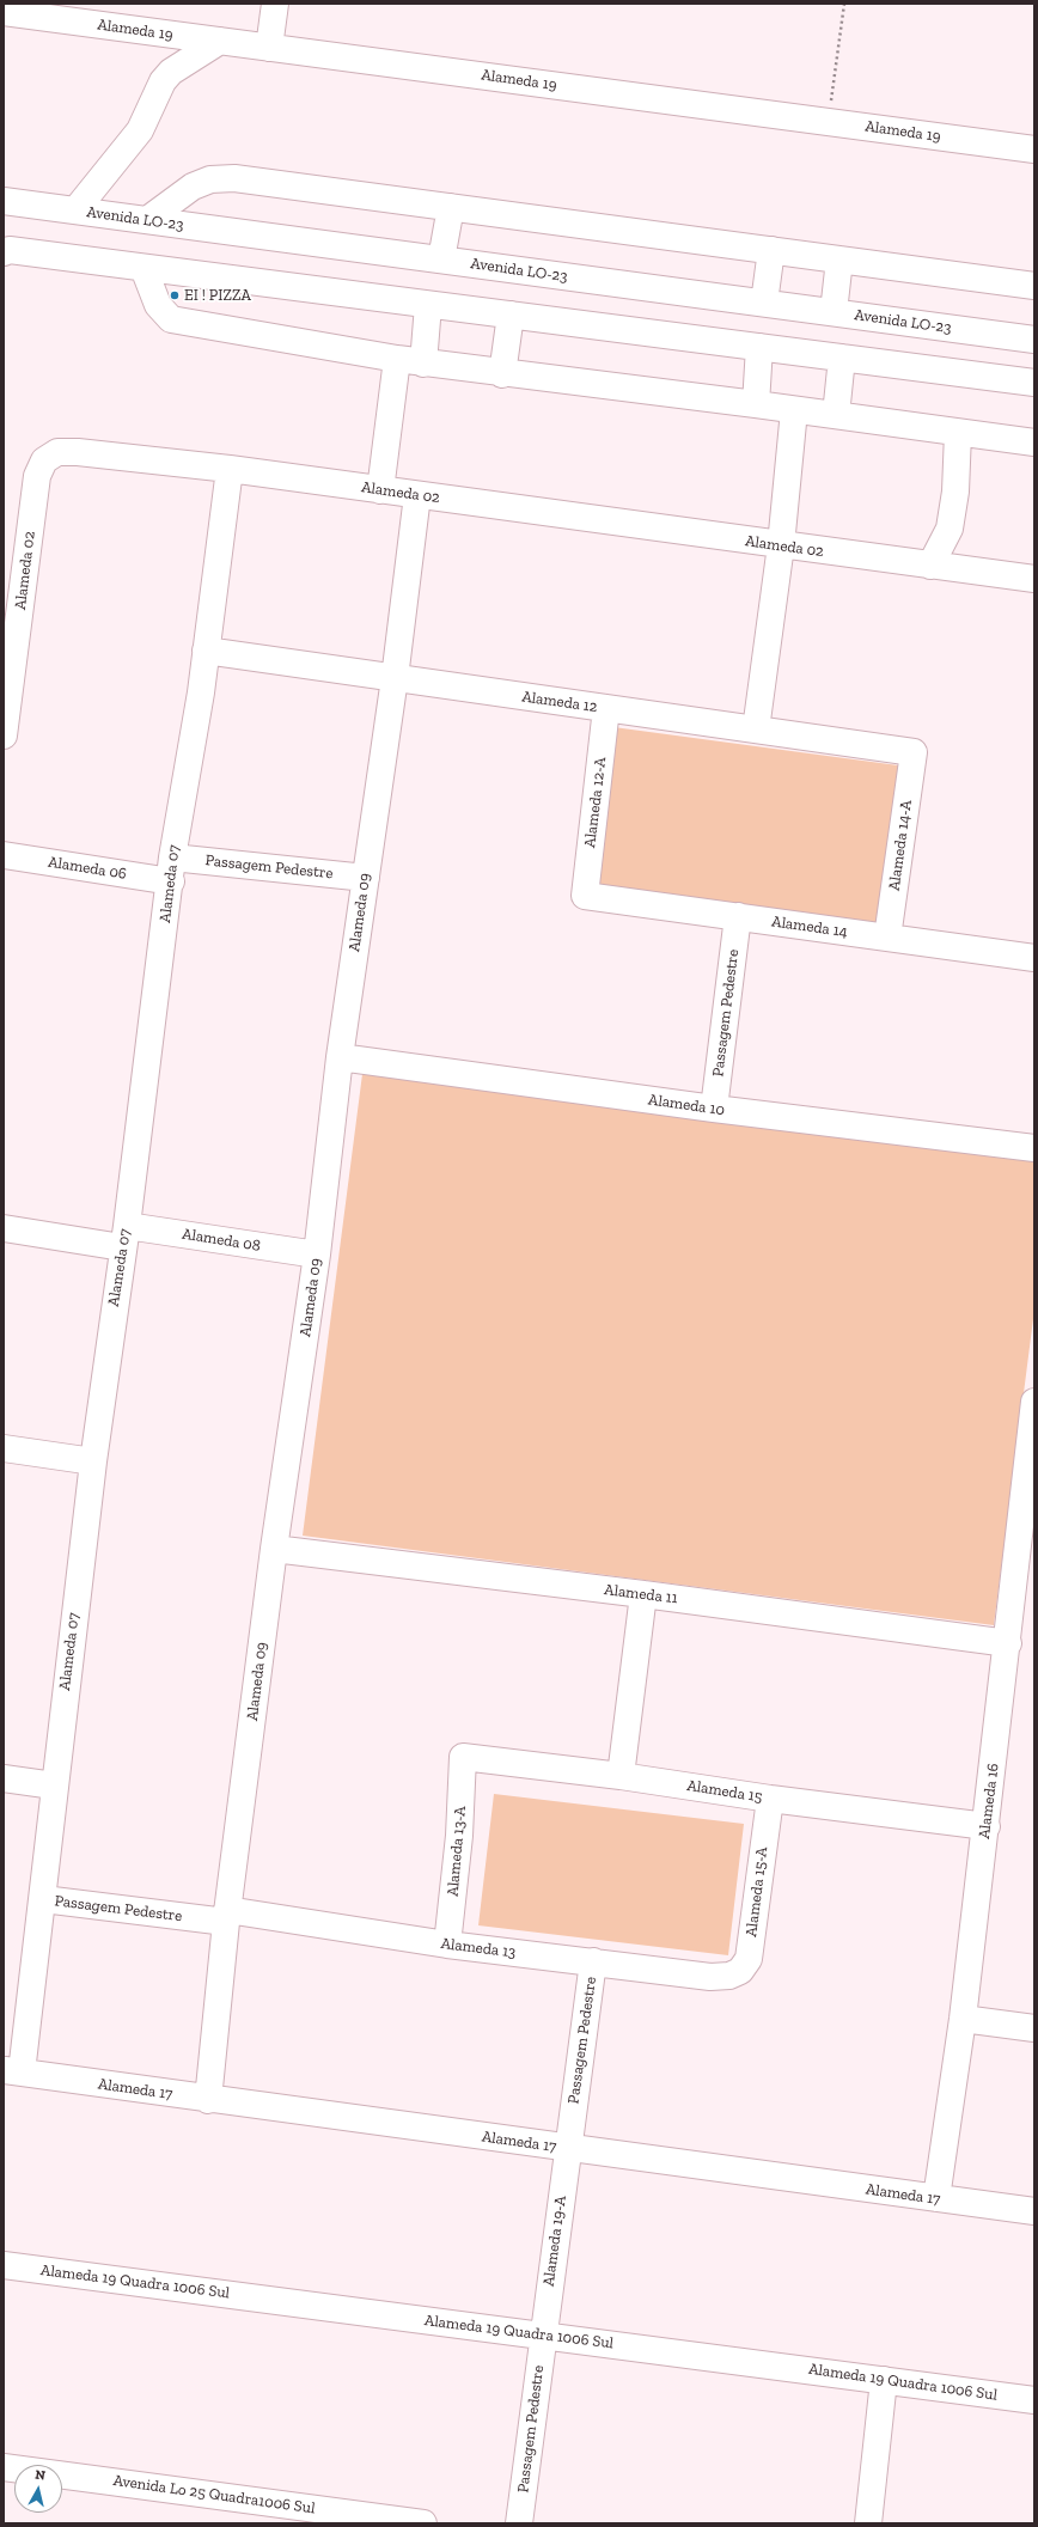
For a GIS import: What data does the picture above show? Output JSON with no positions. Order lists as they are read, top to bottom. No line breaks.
{"streets":{"street":["Alameda 19","Avenida LO-23","Alameda 02","Alameda 12","Alameda 12-A","Alameda 14-A","Passagem Pedestre","Alameda 06","Alameda 07","Alameda 09","Alameda 14","Alameda 10","Alameda 08","Alameda 11","Alameda 15","Alameda 16","Alameda 13-A","Alameda 15-A","Alameda 13","Alameda 17","Alameda 19-A","Alameda 19 Quadra 1006 Sul","Avenida Lo 25 Quadra1006 Sul"]},"crossings":[["Alameda 02","Alameda 09"],["Alameda 12","Alameda 12-A"],["Alameda 12","Alameda 14-A"],["Alameda 12","Alameda 07"],["Alameda 12","Alameda 09"],["Alameda 12-A","Alameda 14"],["Alameda 14-A","Alameda 14"],["Passagem Pedestre","Alameda 06"],["Passagem Pedestre","Alameda 07"],["Passagem Pedestre","Alameda 09"],["Passagem Pedestre","Alameda 14"],["Passagem Pedestre","Alameda 10"],["Passagem Pedestre","Alameda 13"],["Passagem Pedestre","Alameda 17"],["Passagem Pedestre","Alameda 19-A"],["Passagem Pedestre","Alameda 19 Quadra 1006 Sul"],["Alameda 06","Alameda 07"],["Alameda 07","Alameda 08"],["Alameda 09","Alameda 10"],["Alameda 09","Alameda 08"],["Alameda 09","Alameda 11"],["Alameda 09","Alameda 13"],["Alameda 09","Alameda 17"],["Alameda 11","Alameda 16"],["Alameda 15","Alameda 16"],["Alameda 15","Alameda 13-A"],["Alameda 15","Alameda 15-A"],["Alameda 16","Alameda 17"],["Alameda 13-A","Alameda 13"],["Alameda 15-A","Alameda 13"],["Alameda 17","Alameda 19-A"],["Alameda 19-A","Alameda 19 Quadra 1006 Sul"]],"places":["EI ! PIZZA"],"north":"top"}
